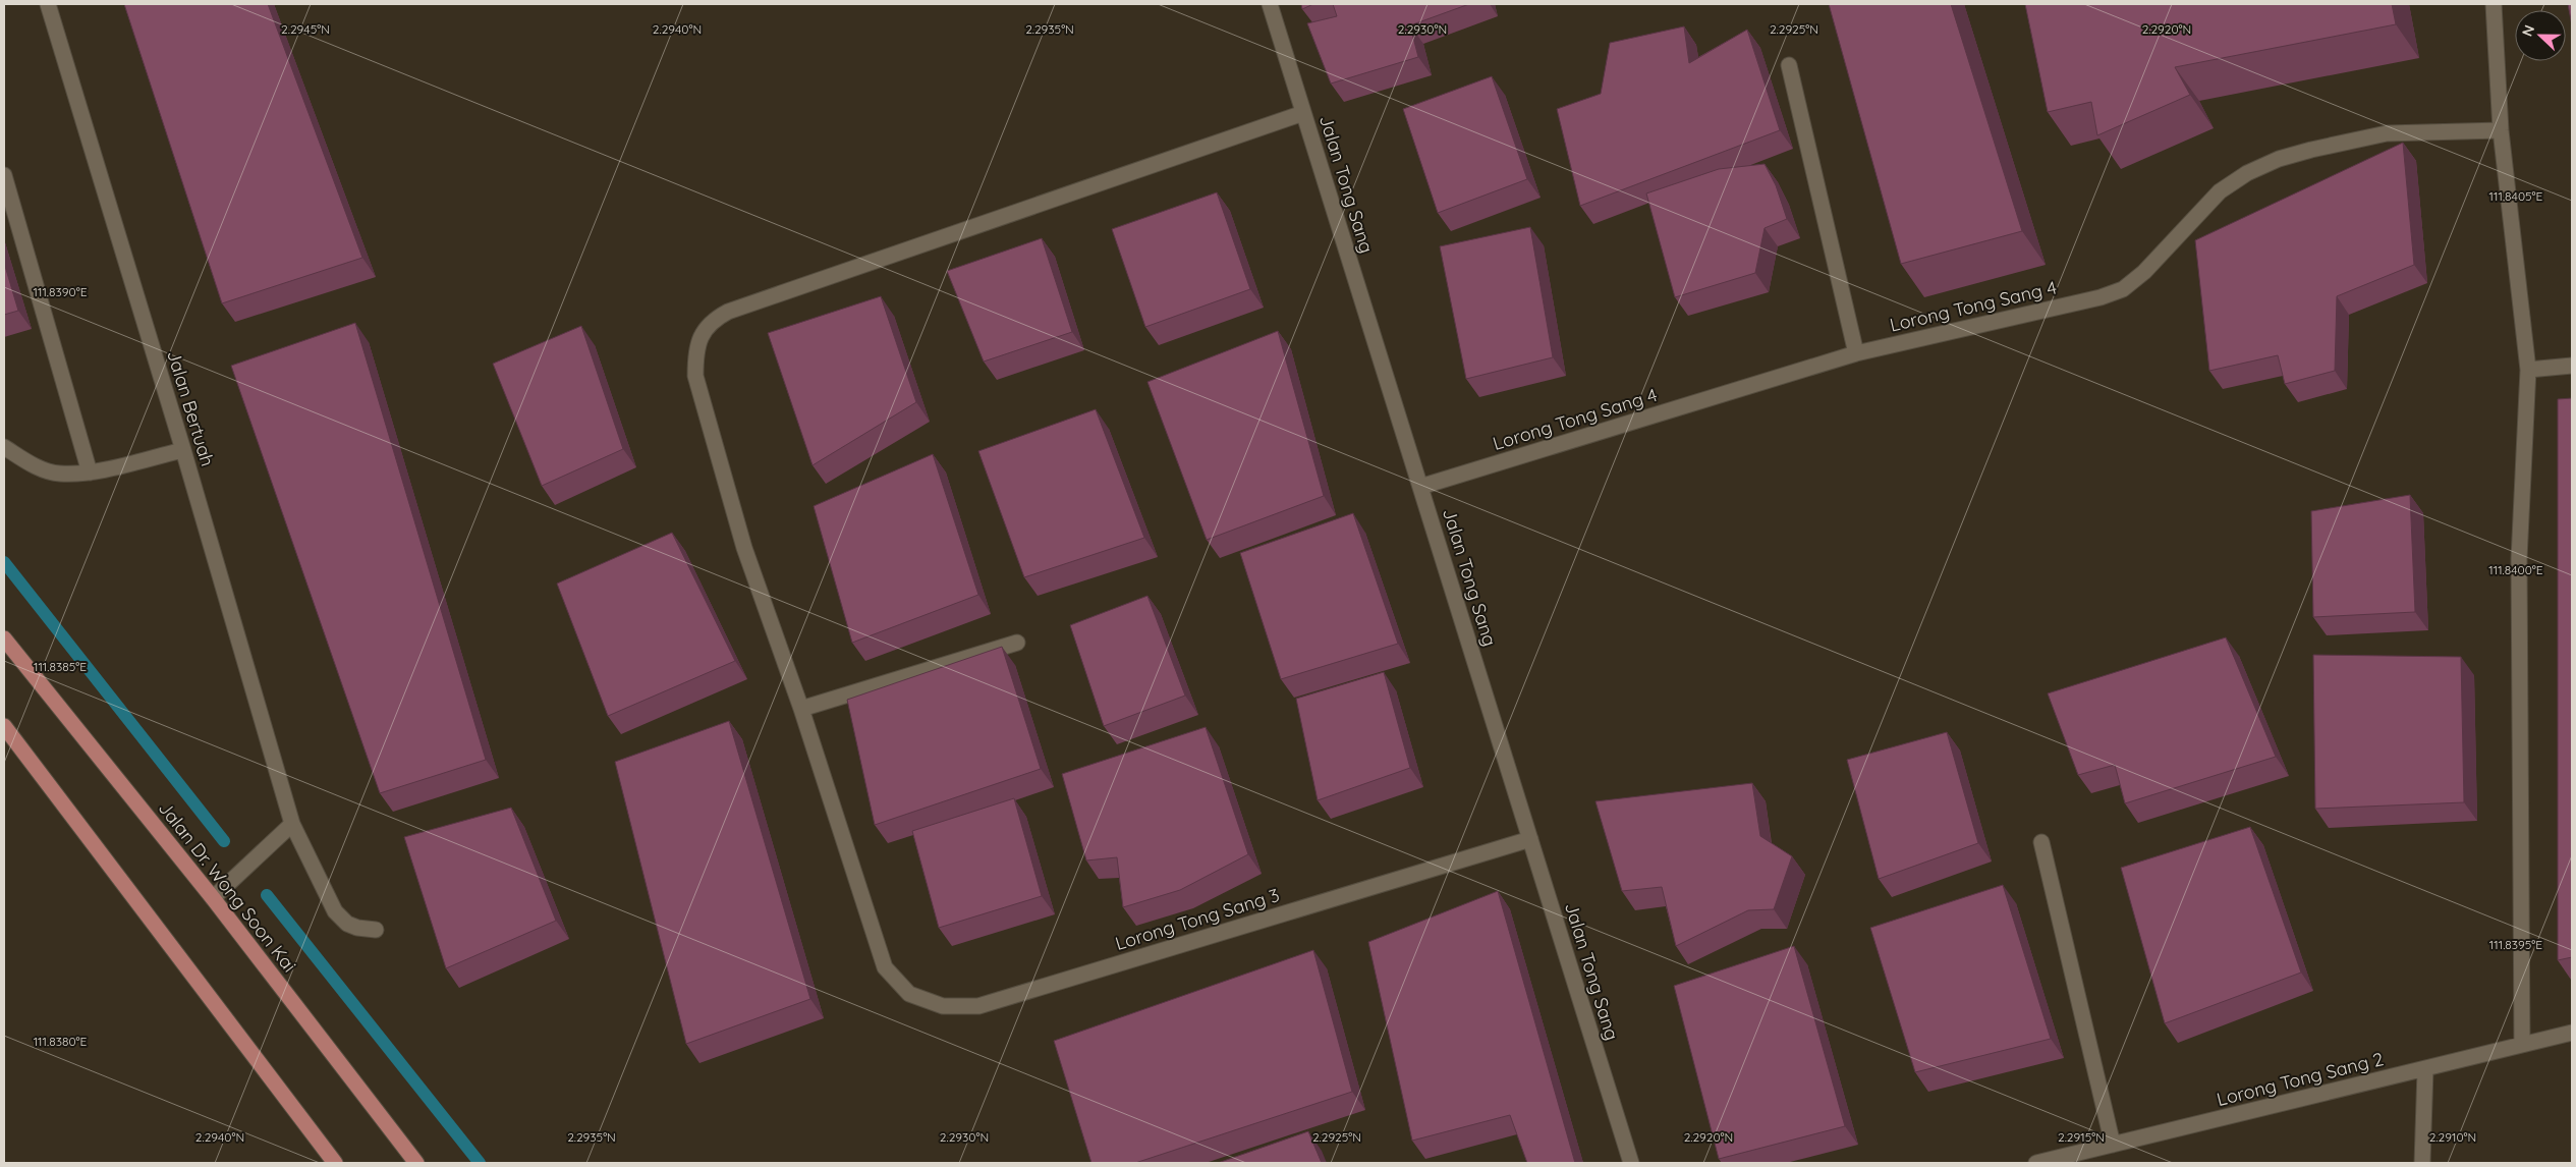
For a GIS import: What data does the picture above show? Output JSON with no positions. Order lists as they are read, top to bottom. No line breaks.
{"streets":{"main road":["Jalan Dr. Wong Soon Kai"],"street":["Jalan Tong Sang","Lorong Tong Sang 4","Jalan Bertuah","Lorong Tong Sang 3","Lorong Tong Sang 2"]},"crossings":[["Jalan Tong Sang","Lorong Tong Sang 4"],["Jalan Tong Sang","Lorong Tong Sang 3"]],"north":"left","coordinates":["2.2945°N","2.2940°N","2.2935°N","2.2930°N","2.2925°N","2.2920°N","111.8405°E","111.8390°E","111.8400°E","111.8385°E","111.8395°E","111.8380°E","2.2915°N","2.2910°N"]}
